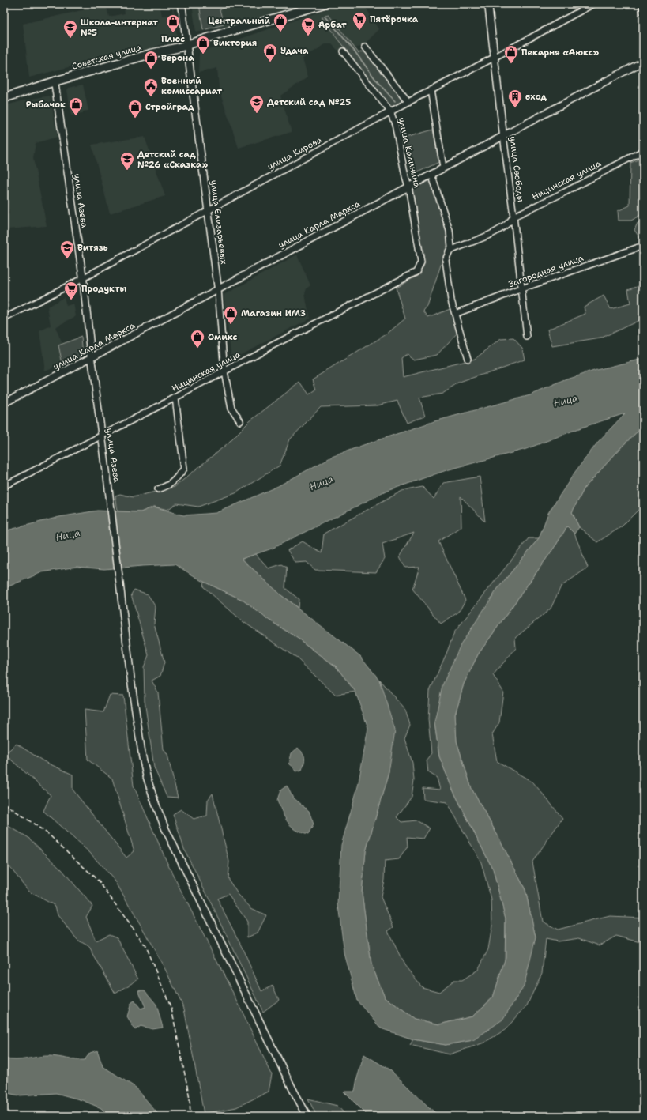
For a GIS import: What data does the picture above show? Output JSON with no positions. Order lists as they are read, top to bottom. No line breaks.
{"streets":{"main road":["Советская улица"],"street":["улица Калинина","улица Кирова","улица Свободы","Ницинская улица","улица Азева","улица Елизарьевых","улица Карла Маркса","Загородная улица"]},"crossings":[["Советская улица","улица Азева"],["Советская улица","улица Елизарьевых"],["улица Калинина","улица Кирова"],["улица Калинина","Ницинская улица"],["улица Калинина","улица Карла Маркса"],["улица Калинина","Загородная улица"],["улица Кирова","улица Свободы"],["улица Кирова","улица Азева"],["улица Кирова","улица Елизарьевых"],["улица Свободы","Ницинская улица"],["улица Свободы","улица Карла Маркса"],["улица Свободы","Загородная улица"],["Ницинская улица","улица Азева"],["Ницинская улица","улица Елизарьевых"],["улица Азева","улица Карла Маркса"],["улица Елизарьевых","улица Карла Маркса"]],"water":["Ница"],"places":{"supermarket":["Пятёрочка","Арбат","Продукты"],"shop":["Центральный","Плюс","Виктория","Удача","Пекарня «Аюкс»","Верона","Рыбачок","Стройград","Магазин ИМЗ","Омикс"],"school or university":["Школа-интернат №5","Детский сад №25","Детский сад №26 «Сказка»","Витязь"],"public building":["Военный комиссариат"],"building":["вход"]}}
